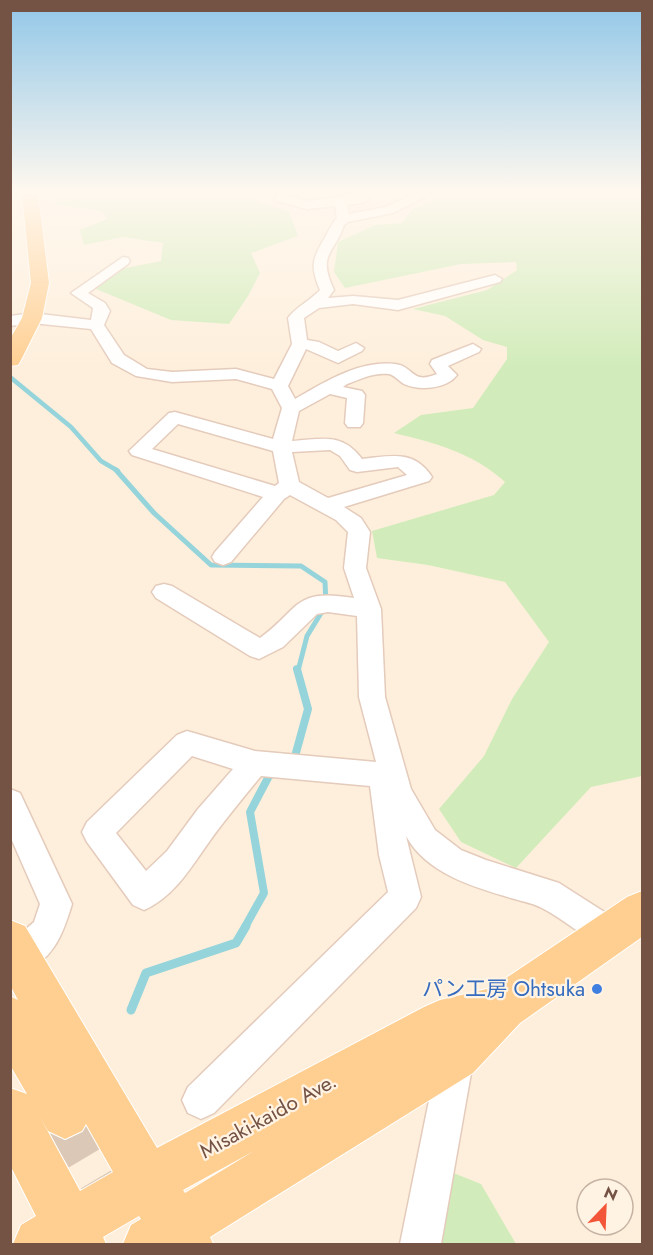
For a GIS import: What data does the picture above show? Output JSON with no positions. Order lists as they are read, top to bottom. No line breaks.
{"streets":{"main road":["Misaki-kaido Ave."]},"places":["パン工房 Ohtsuka"],"north":"top right"}
